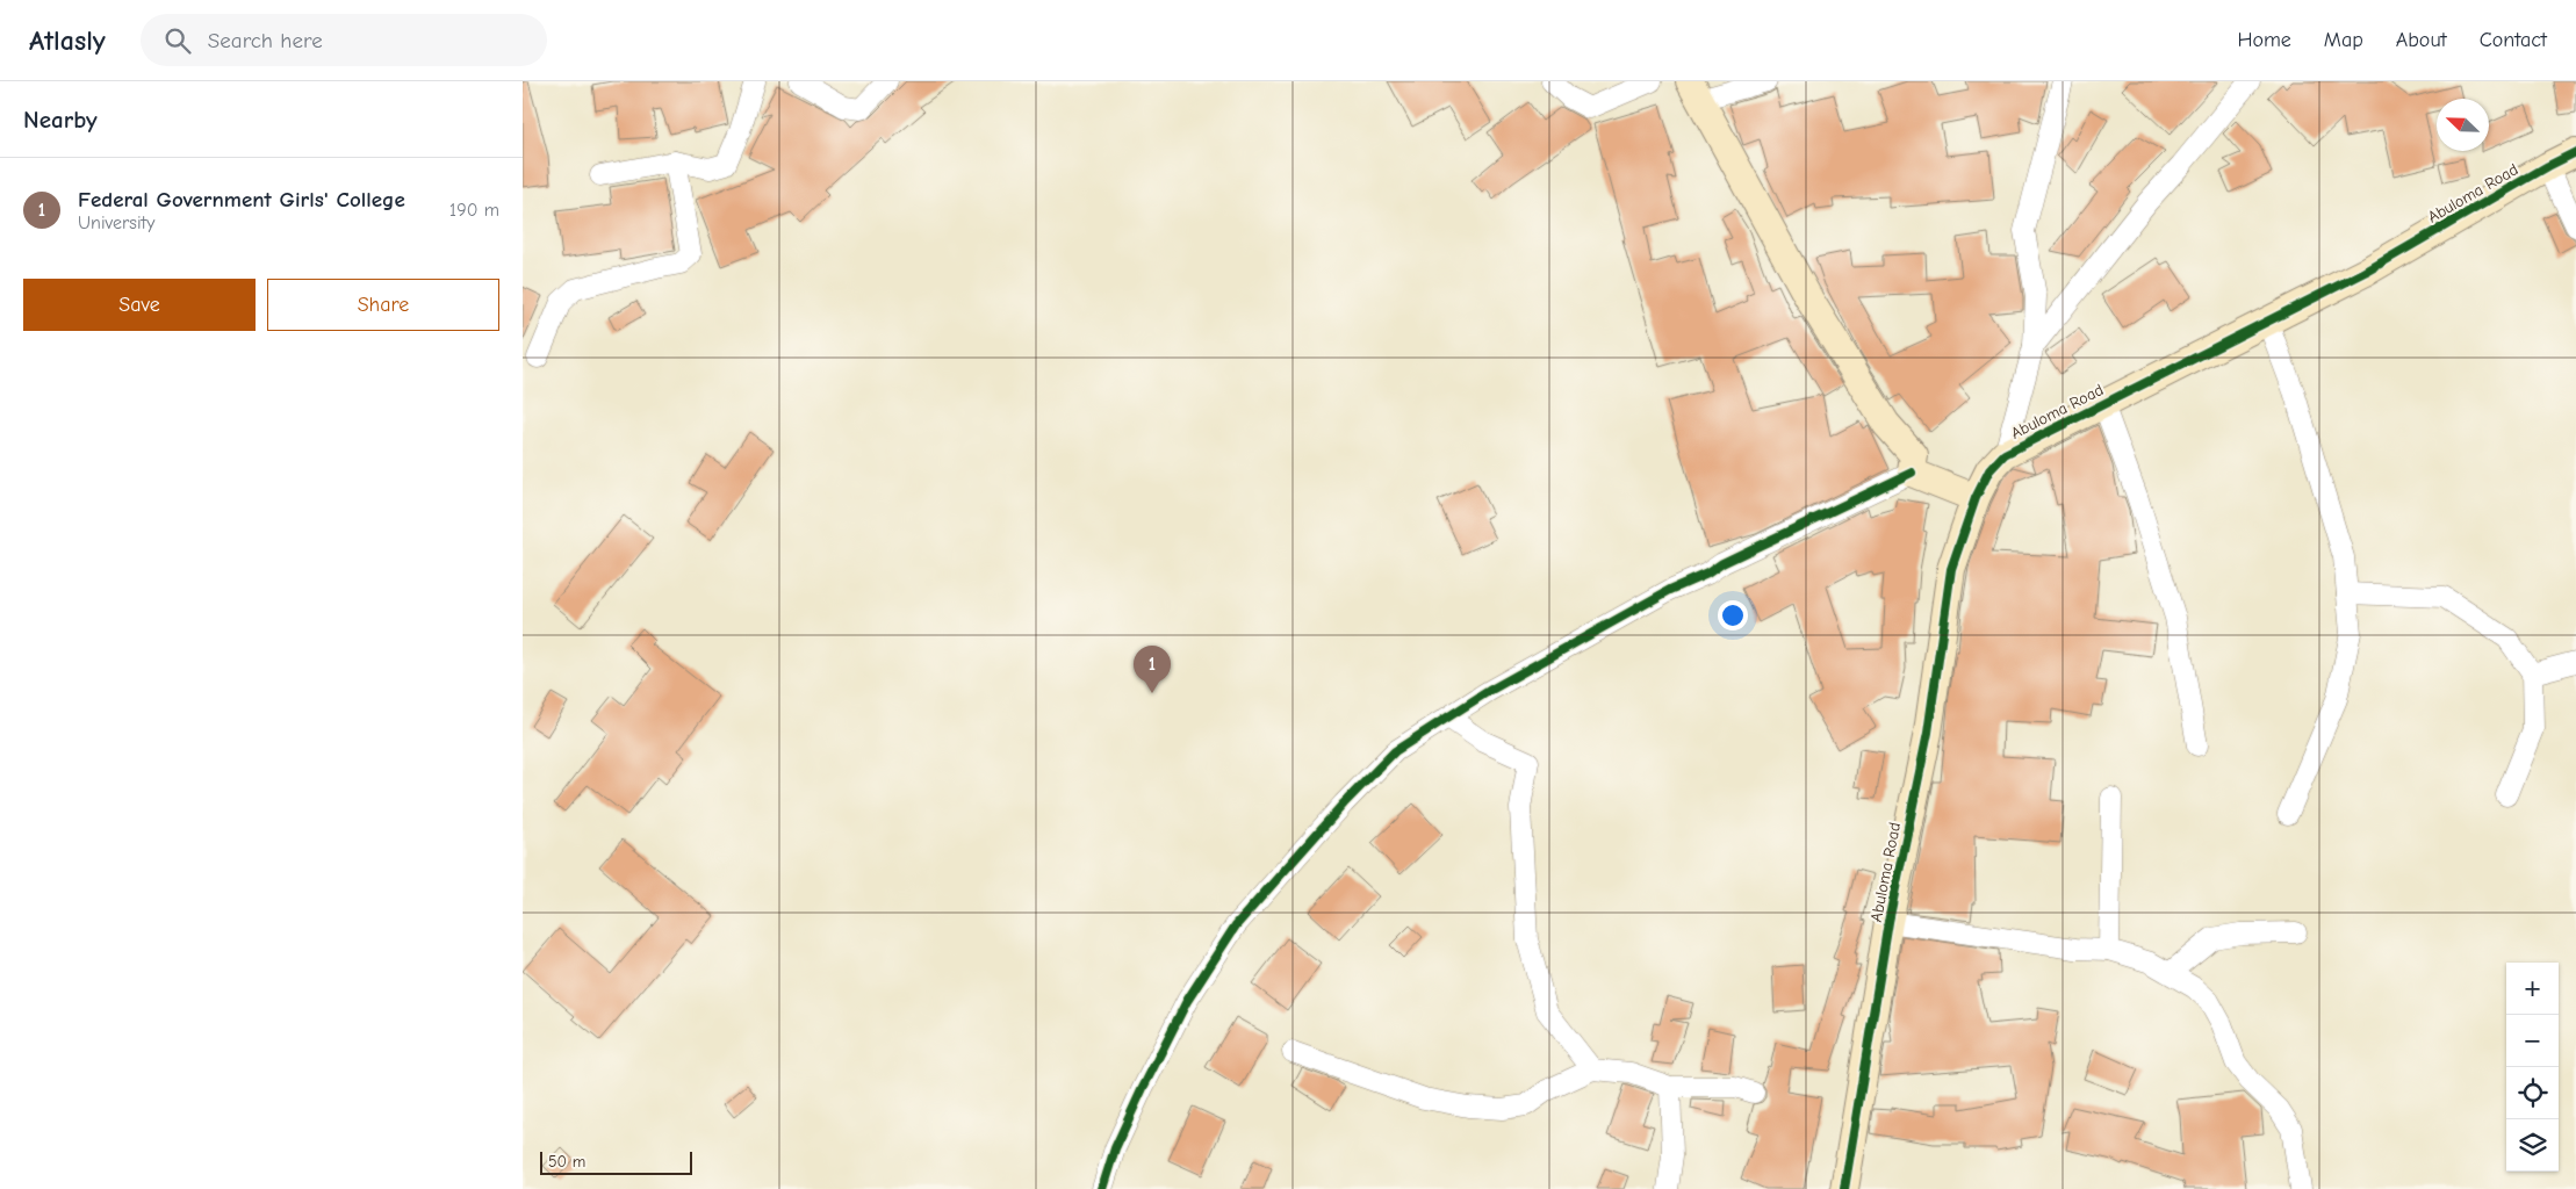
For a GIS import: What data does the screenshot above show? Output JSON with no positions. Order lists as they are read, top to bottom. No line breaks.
{"streets":{"street":["Abuloma Road"]},"scale_bar":"50 m","north":"top left","page":{"header":"Atlasly","search":"Search here","nav":["Home","Map","About","Contact"],"heading":"Nearby","list":[{"mark":"1","name":"Federal Government Girls' College","note":"University","value":"190 m"}],"buttons":["Save","Share"],"pins":"1","map_buttons":["+","−"],"scale":"50 m"}}
